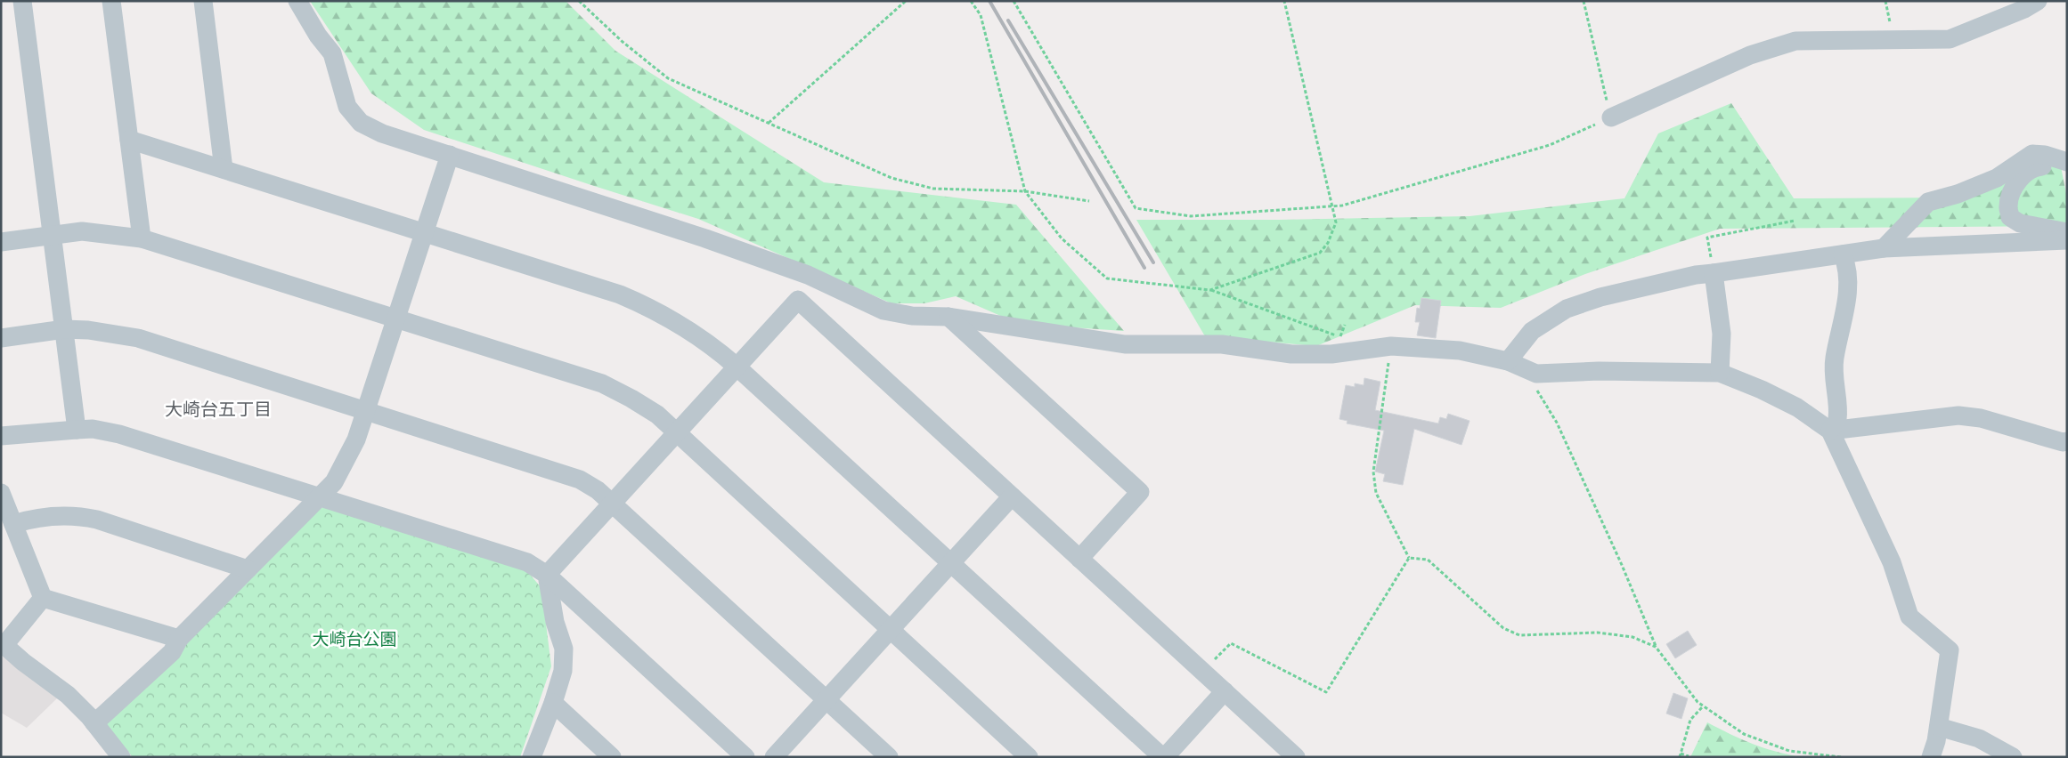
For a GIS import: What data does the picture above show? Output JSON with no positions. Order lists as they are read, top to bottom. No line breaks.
{"districts":["大崎台五丁目"],"parks":["大崎台公園"]}
